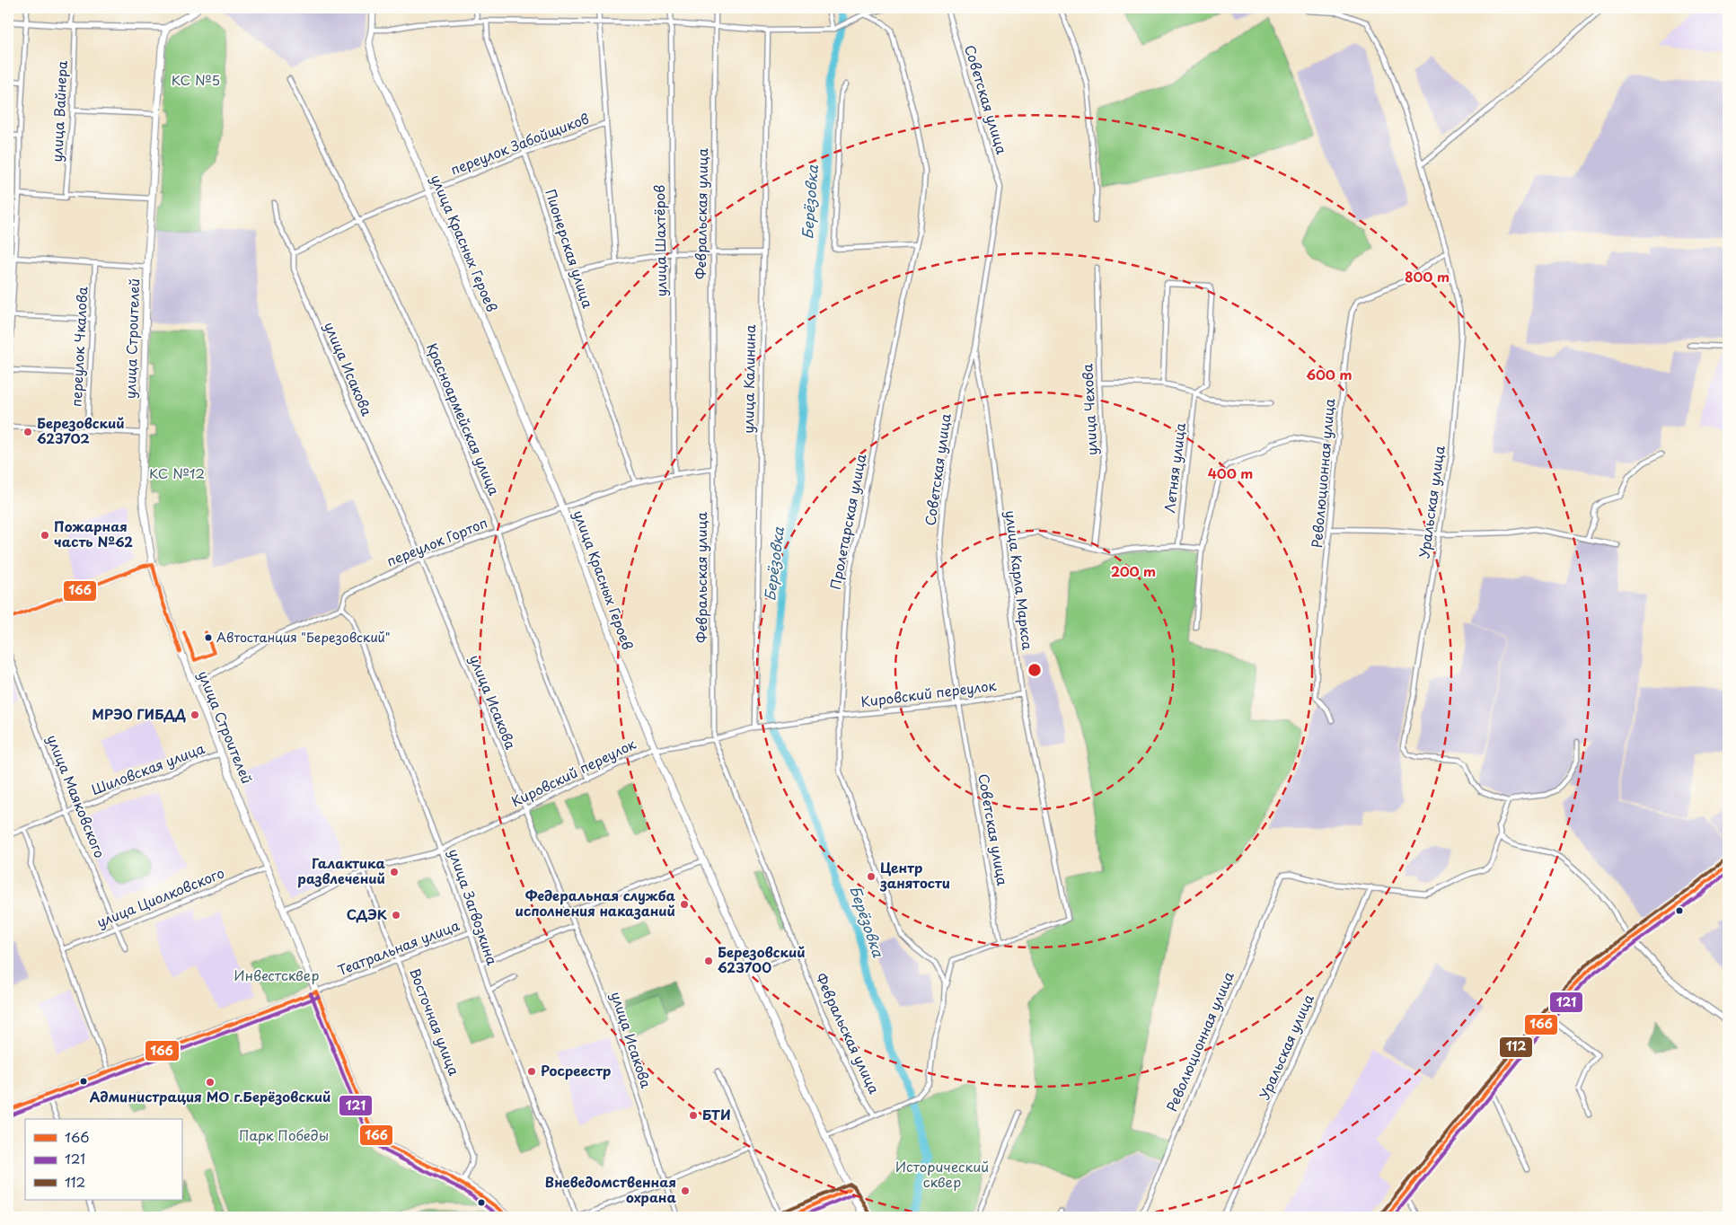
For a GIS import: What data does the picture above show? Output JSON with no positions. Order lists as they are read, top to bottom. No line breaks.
{"streets":{"main road":["улица Красных Героев","улица Строителей"],"street":["Советская улица","улица Вайнера","переулок Забойщиков","Февральская улица","улица Шахтёров","Пионерская улица","переулок Чкалова","улица Исакова","улица Калинина","улица Чехова","Красноармейская улица","Летняя улица","Революционная улица","Уральская улица","Пролетарская улица","переулок Гортоп","улица Карла Маркса","Кировский переулок","Шиловская улица","улица Маяковского","улица Циолковского","улица Загвозкина","Театральная улица","Восточная улица"]},"crossings":[["Советская улица","улица Карла Маркса"],["Советская улица","Кировский переулок"],["переулок Забойщиков","улица Красных Героев"],["переулок Забойщиков","Пионерская улица"],["переулок Забойщиков","улица Исакова"],["переулок Забойщиков","Красноармейская улица"],["Февральская улица","переулок Гортоп"],["Февральская улица","Кировский переулок"],["улица Шахтёров","переулок Гортоп"],["улица Красных Героев","переулок Гортоп"],["улица Красных Героев","Кировский переулок"],["Пионерская улица","переулок Гортоп"],["улица Строителей","Кировский переулок"],["улица Строителей","Шиловская улица"],["улица Строителей","улица Циолковского"],["улица Строителей","Театральная улица"],["улица Строителей","Восточная улица"],["улица Исакова","переулок Гортоп"],["улица Исакова","Кировский переулок"],["улица Калинина","Кировский переулок"],["Красноармейская улица","переулок Гортоп"],["Красноармейская улица","Кировский переулок"],["Революционная улица","Уральская улица"],["Пролетарская улица","Кировский переулок"],["переулок Гортоп","улица Загвозкина"],["улица Карла Маркса","Кировский переулок"],["Кировский переулок","улица Загвозкина"],["Кировский переулок","Восточная улица"],["Шиловская улица","улица Маяковского"],["улица Маяковского","улица Циолковского"],["улица Загвозкина","Театральная улица"],["Театральная улица","Восточная улица"]],"water":["Берёзовка"],"parks":["КС №5","КС №12","Инвестсквер","Парк Победы","Исторический сквер"],"places":["Березовский 623702","Пожарная часть №62","Автостанция \"Березовский\"","МРЭО ГИБДД","Галактика развлечений","Центр занятости","Федеральная служба исполнения наказаний","СДЭК","Березовский 623700","Росреестр","Администрация МО г.Берёзовский","БТИ","Вневедомственная охрана"],"lines":["transit line 166","transit line 112","transit line 121"],"legend":["166","121","112"],"rings":["800 m","600 m","400 m","200 m"]}
